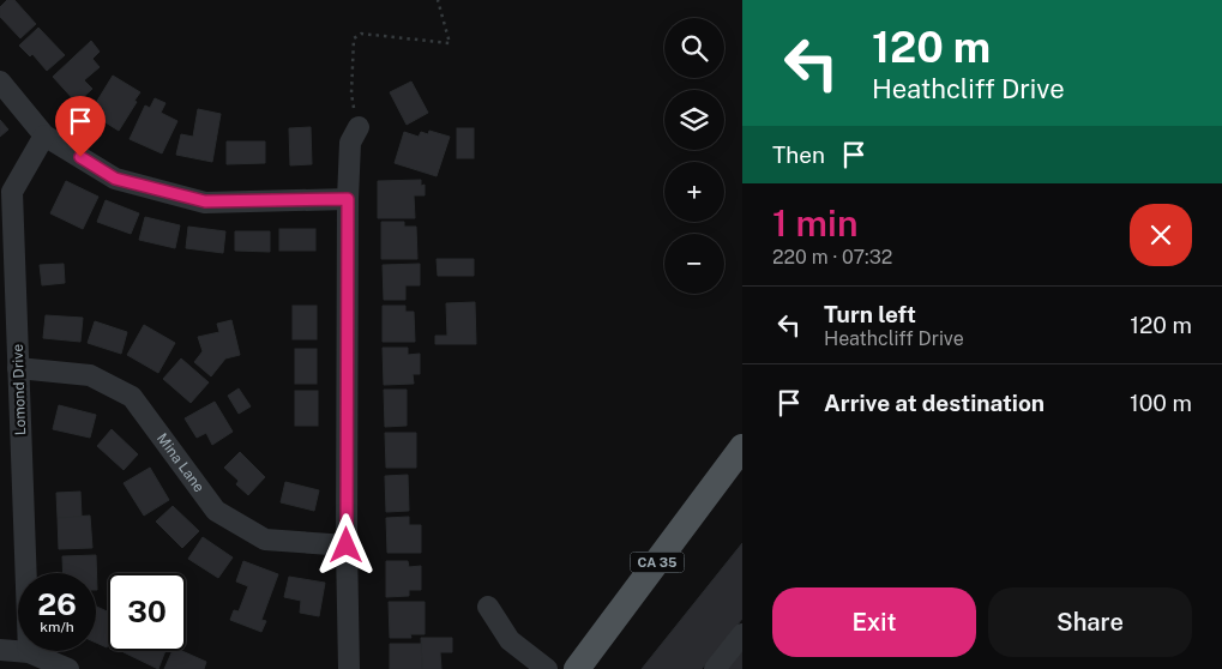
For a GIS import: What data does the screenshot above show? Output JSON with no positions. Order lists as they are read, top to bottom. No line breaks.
{"streets":{"main road":["CA 35"],"street":["Lomond Drive","Mina Lane"]},"crossings":[["Lomond Drive","Mina Lane"]],"page":{"turn":["120 m","Heathcliff Drive"],"map_buttons":["+","−"],"then":"Then","heading":["1 min","220 m · 07:32"],"list":[{"name":"Turn left","note":"Heathcliff Drive","value":"120 m"},{"name":"Arrive at destination","value":"100 m"}],"speed":"26 km/h","limit":"30","buttons":["Exit","Share"]}}
